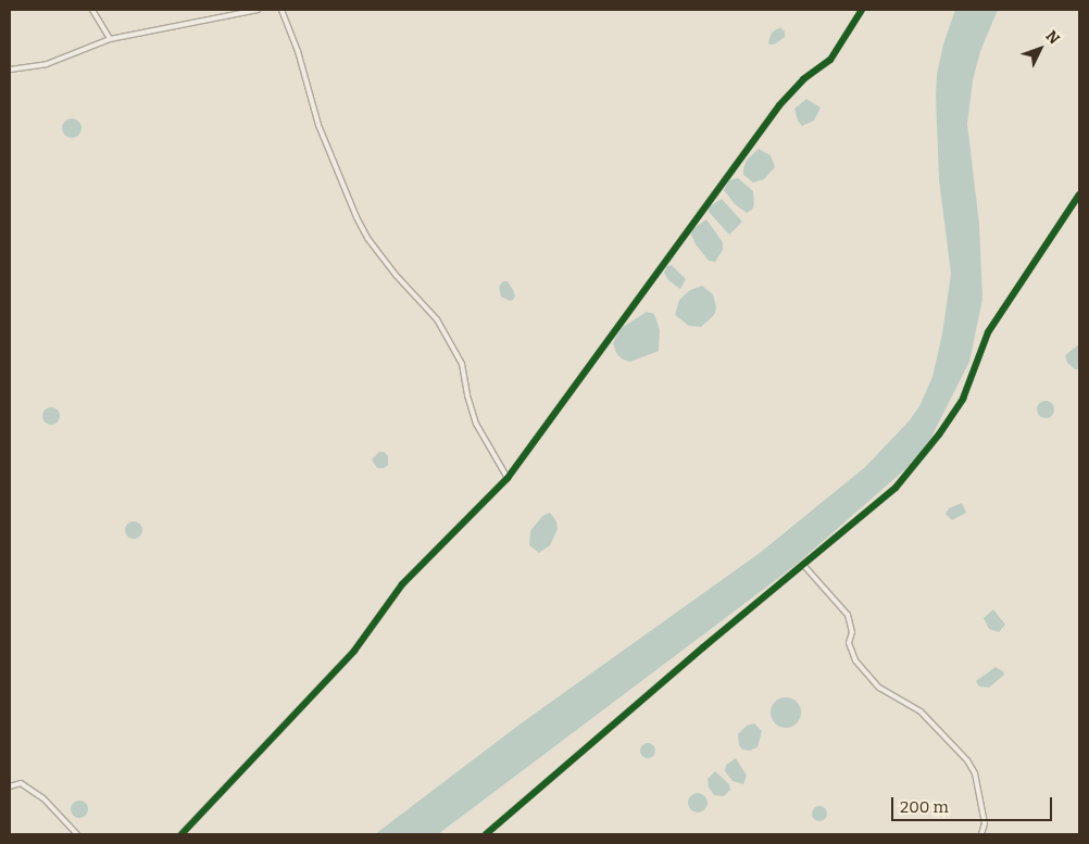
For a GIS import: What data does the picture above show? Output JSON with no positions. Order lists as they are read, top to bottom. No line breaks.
{"scale_bar":"200 m","north":"top right"}
